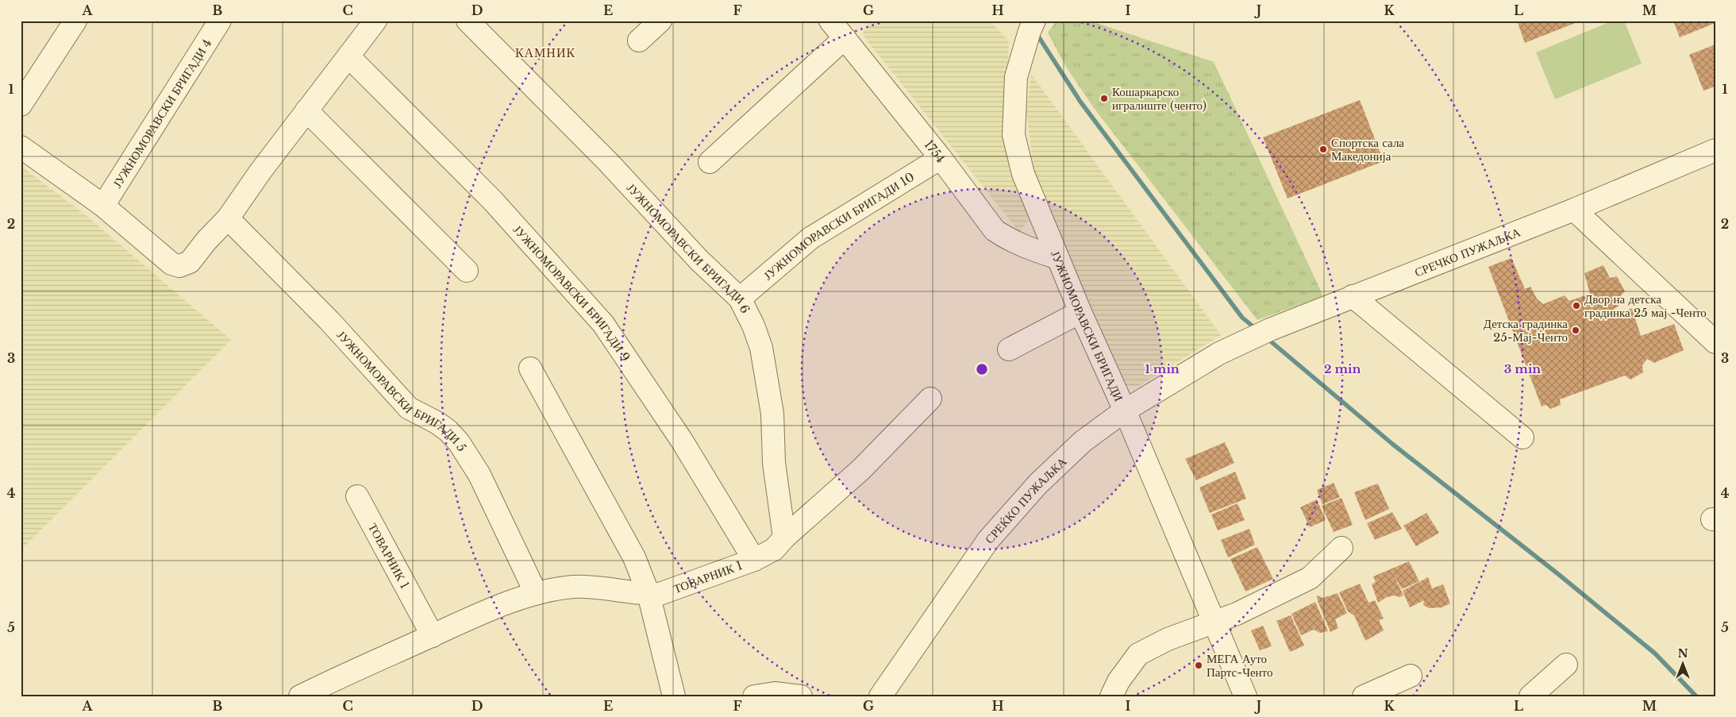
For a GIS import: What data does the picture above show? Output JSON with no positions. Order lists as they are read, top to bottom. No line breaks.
{"streets":{"street":["ЈУЖНОМОРАВСКИ БРИГАДИ 4","1754","ЈУЖНОМОРАВСКИ БРИГАДИ 10","ЈУЖНОМОРАВСКИ БРИГАДИ 6","СРЕЧКО ПУЖАЉКА","ЈУЖНОМОРАВСКИ БРИГАДИ 9","ЈУЖНОМОРАВСКИ БРИГАДИ","ЈУЖНОМОРАВСКИ БРИГАДИ 5","СРЕЌКО ПУЖАЉКА","ТОВАРНИК 1"]},"crossings":[["1754","ЈУЖНОМОРАВСКИ БРИГАДИ 10"],["1754","ЈУЖНОМОРАВСКИ БРИГАДИ"],["ЈУЖНОМОРАВСКИ БРИГАДИ 10","ЈУЖНОМОРАВСКИ БРИГАДИ 6"],["ЈУЖНОМОРАВСКИ БРИГАДИ 6","ТОВАРНИК 1"],["СРЕЧКО ПУЖАЉКА","СРЕЌКО ПУЖАЉКА"],["ЈУЖНОМОРАВСКИ БРИГАДИ 9","ТОВАРНИК 1"],["ЈУЖНОМОРАВСКИ БРИГАДИ","СРЕЌКО ПУЖАЉКА"],["ЈУЖНОМОРАВСКИ БРИГАДИ 5","ТОВАРНИК 1"]],"districts":["КАМНИК"],"places":["Кошаркарско игралиште (ченто)","Спортска сала Македонија","Двор на детска градинка 25 мај -Ченто","Детска градинка 25-Мај-Ченто","МЕГА Ауто Партс-Ченто"],"north":"top","grid":{"columns":["A","B","C","D","E","F","G","H","I","J","K","L","M"],"rows":["1","2","3","4","5"]},"rings":["1 min","2 min","3 min"]}
